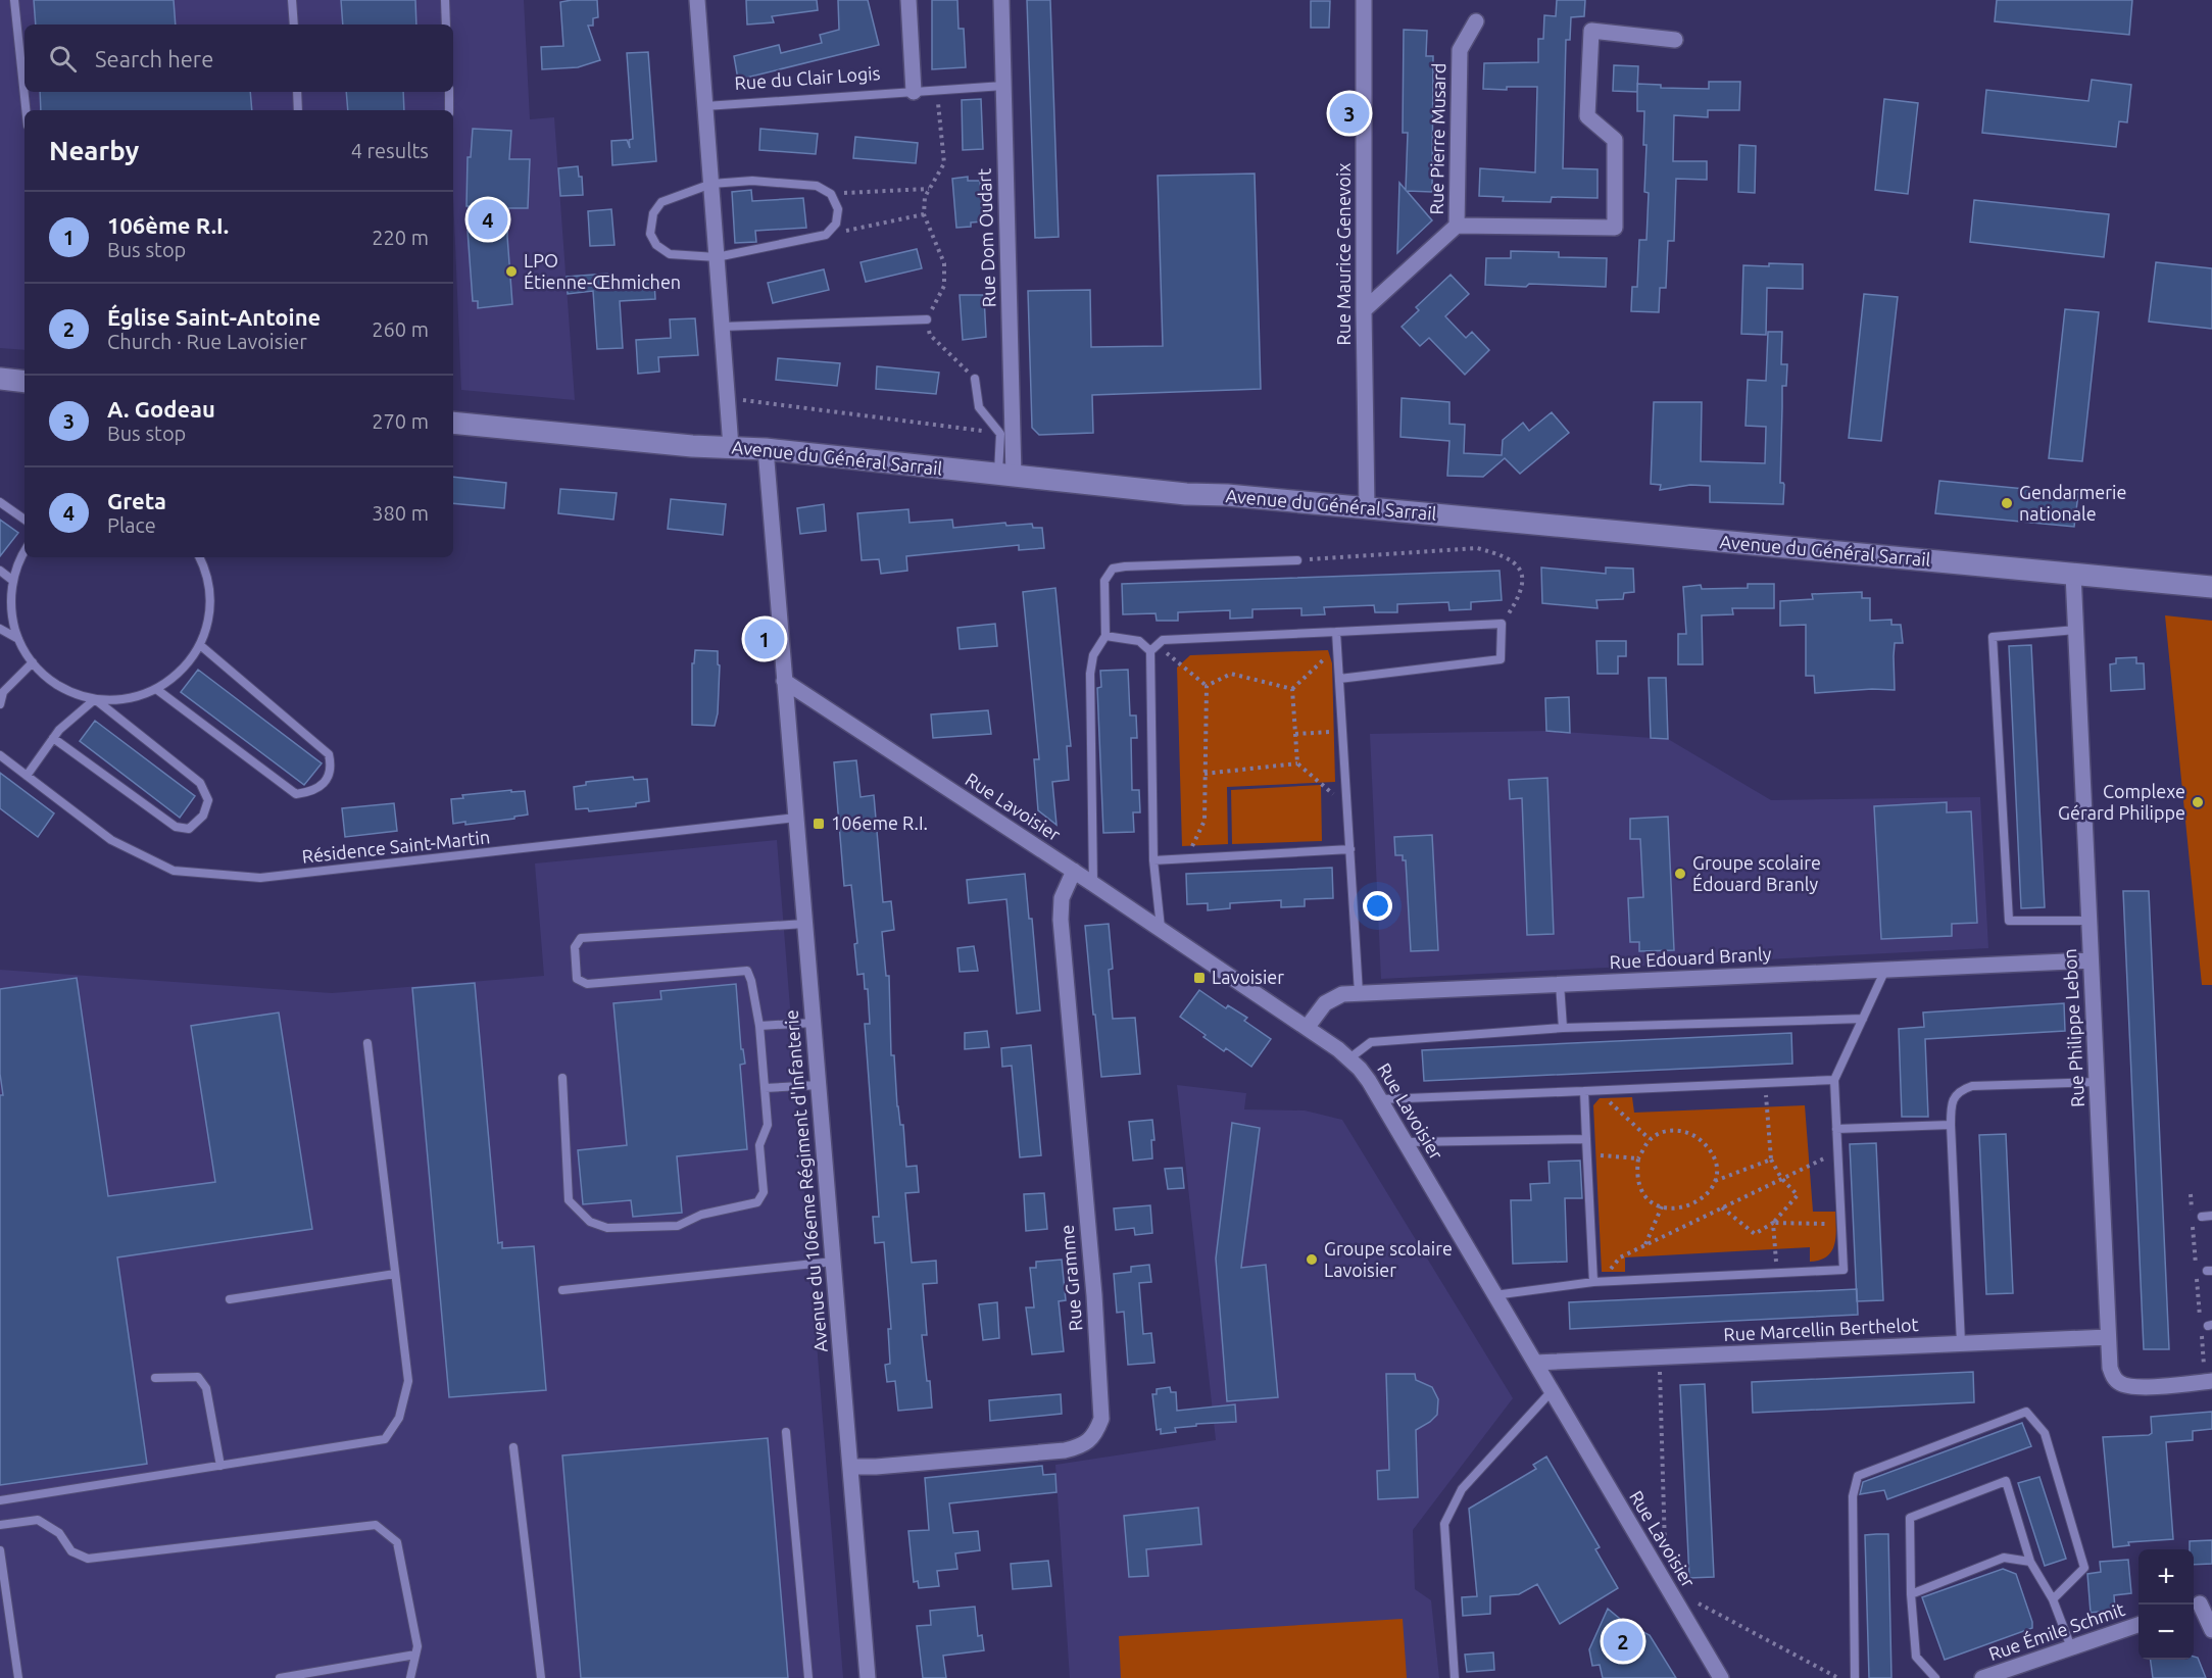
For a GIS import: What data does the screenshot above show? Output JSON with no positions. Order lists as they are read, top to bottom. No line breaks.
{"streets":{"main road":["Avenue du Général Sarrail"],"street":["Rue Pierre Musard","Rue Dom Oudart","Rue Maurice Genevoix","Rue Lavoisier","Rue Edouard Branly","Rue Philippe Lebon","Avenue du 106eme Régiment d'Infanterie","Rue Gramme","Rue Marcellin Berthelot","Rue Émile Schmit"],"lane":["Rue du Clair Logis","Résidence Saint-Martin"]},"crossings":[["Rue du Clair Logis","Rue Dom Oudart"],["Rue Dom Oudart","Avenue du Général Sarrail"],["Rue Maurice Genevoix","Avenue du Général Sarrail"],["Avenue du Général Sarrail","Rue Philippe Lebon"],["Avenue du Général Sarrail","Avenue du 106eme Régiment d'Infanterie"],["Rue Lavoisier","Rue Edouard Branly"],["Rue Lavoisier","Avenue du 106eme Régiment d'Infanterie"],["Rue Lavoisier","Rue Gramme"],["Rue Lavoisier","Rue Marcellin Berthelot"],["Résidence Saint-Martin","Avenue du 106eme Régiment d'Infanterie"],["Rue Edouard Branly","Rue Philippe Lebon"],["Rue Philippe Lebon","Rue Marcellin Berthelot"],["Avenue du 106eme Régiment d'Infanterie","Rue Gramme"]],"places":{"other":["LPO Étienne-Œhmichen","Gendarmerie nationale","Complexe Gérard Philippe","Groupe scolaire Édouard Branly","Groupe scolaire Lavoisier"],"transit":["106eme R.I.","Lavoisier"]},"page":{"search":"Search here","pins":["3","4","1","2"],"heading":["Nearby","4 results"],"list":[{"mark":"1","name":"106ème R.I.","note":"Bus stop","value":"220 m"},{"mark":"2","name":"Église Saint-Antoine","note":"Church · Rue Lavoisier","value":"260 m"},{"mark":"3","name":"A. Godeau","note":"Bus stop","value":"270 m"},{"mark":"4","name":"Greta","note":"Place","value":"380 m"}],"map_buttons":["+","−"]}}
